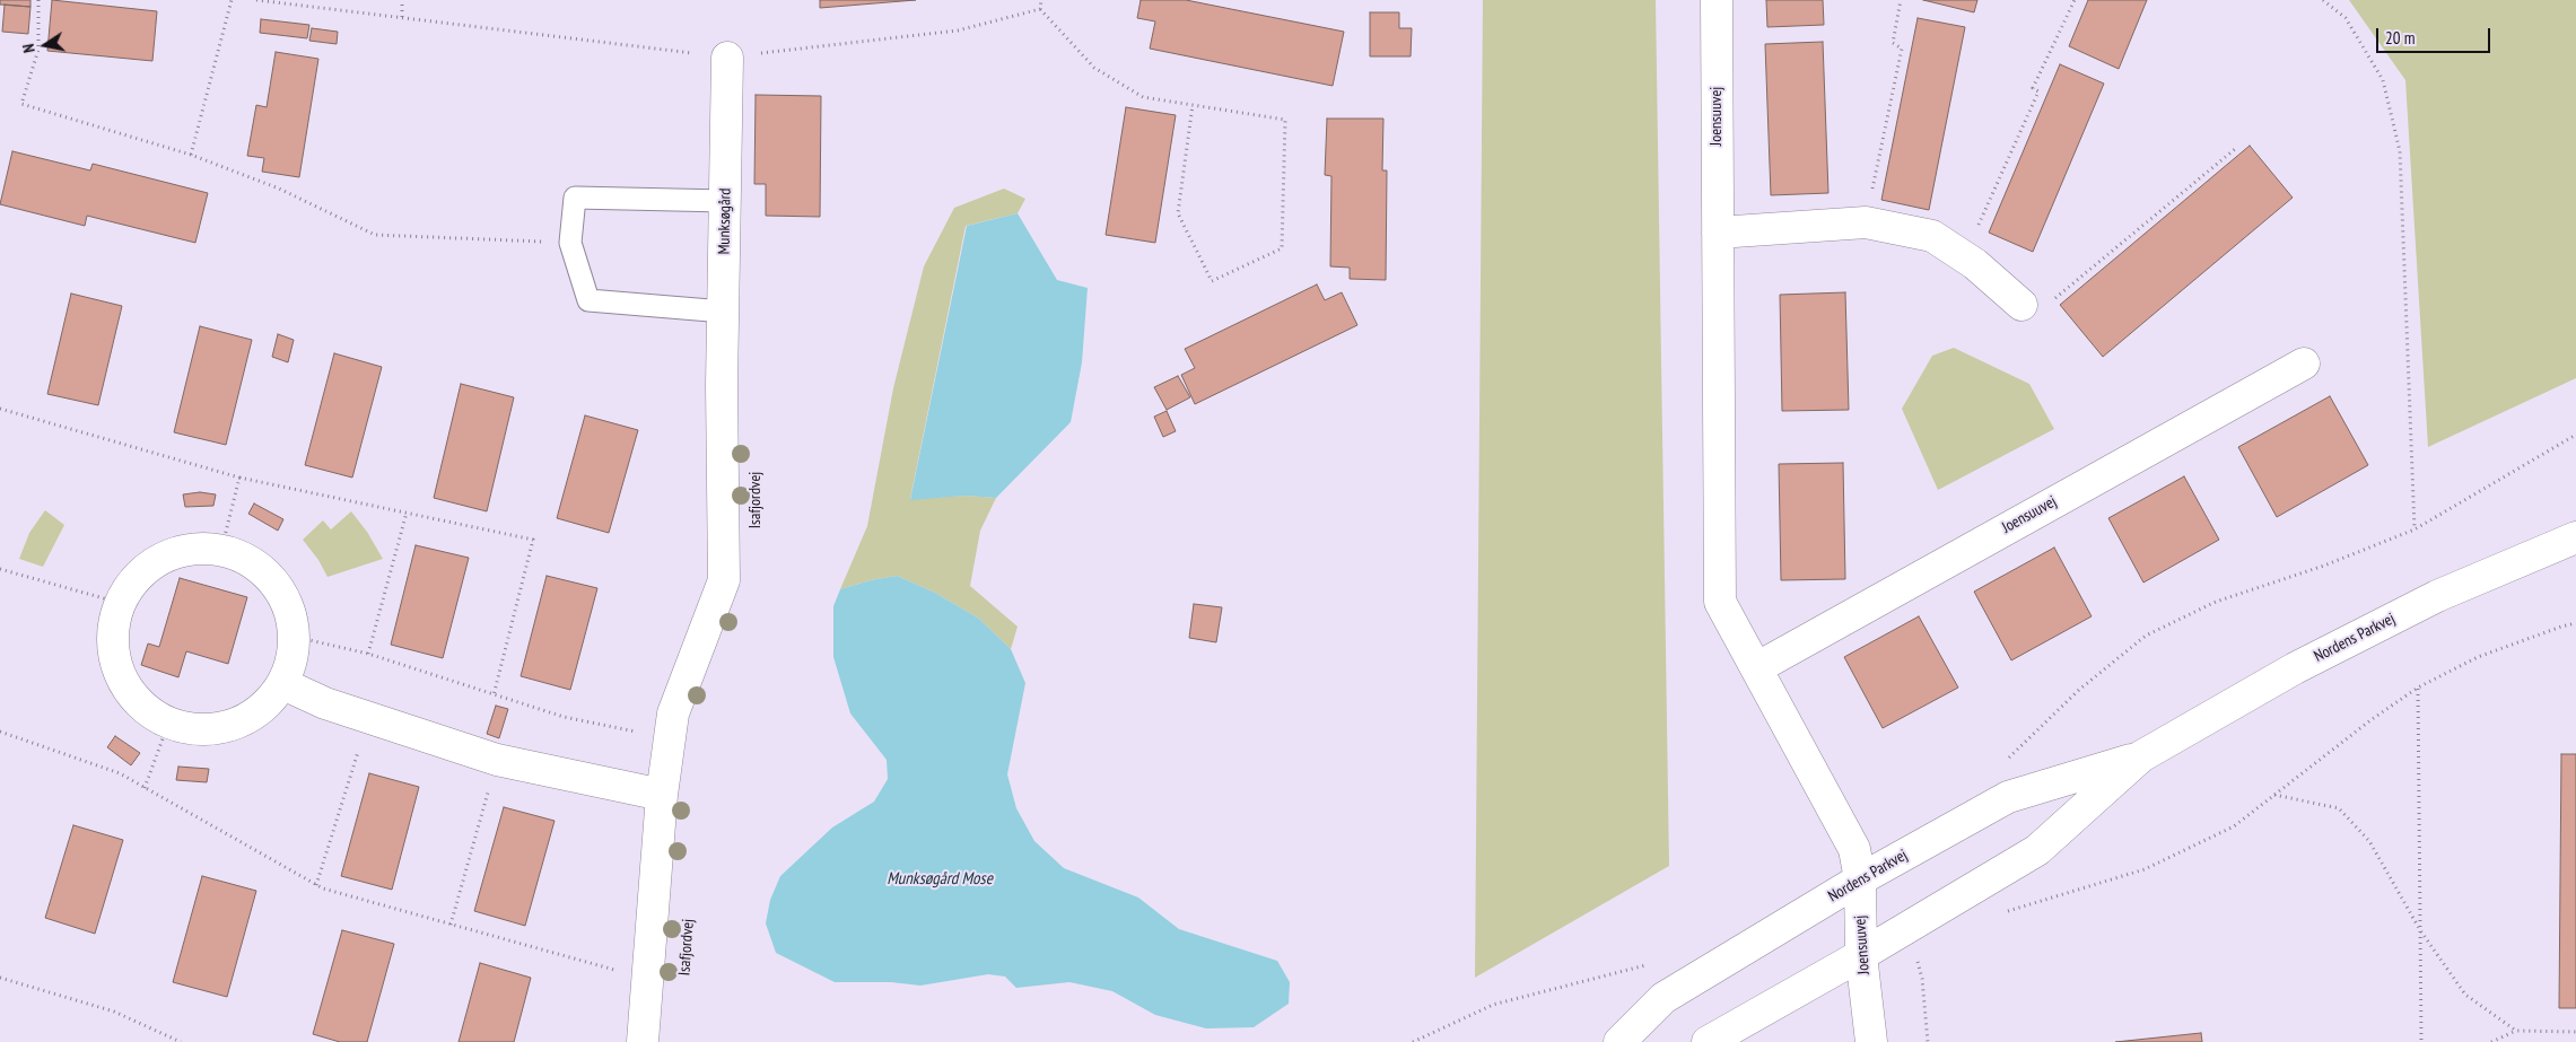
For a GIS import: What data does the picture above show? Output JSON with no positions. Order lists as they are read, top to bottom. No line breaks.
{"streets":{"street":["Joensuuvej","Munksøgård","Isafjordvej","Nordens Parkvej"]},"crossings":[["Joensuuvej","Nordens Parkvej"],["Munksøgård","Isafjordvej"]],"water":["Munksøgård Mose"],"scale_bar":"20 m","north":"left"}
